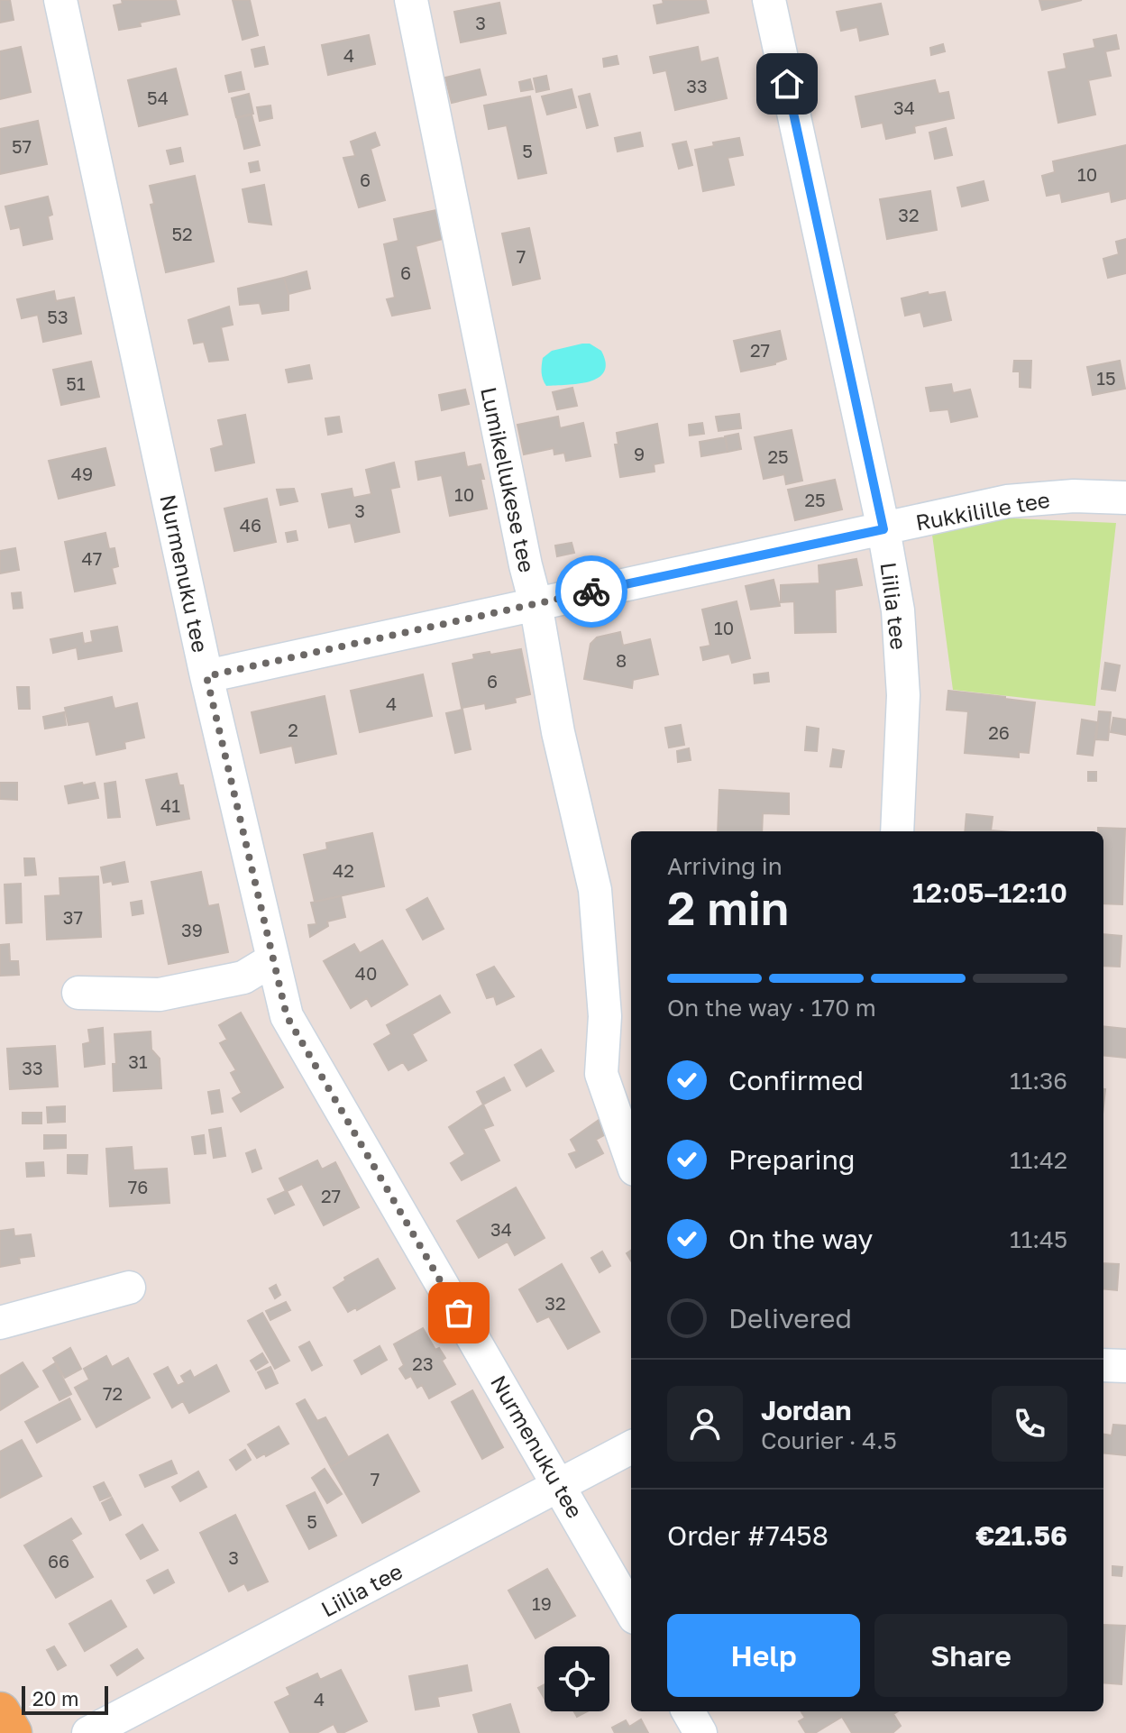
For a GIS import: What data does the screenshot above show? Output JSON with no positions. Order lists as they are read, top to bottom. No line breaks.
{"streets":{"street":["Lumikellukese tee","Rukkilille tee","Nurmenuku tee","Liilia tee"]},"crossings":[["Lumikellukese tee","Rukkilille tee"],["Rukkilille tee","Nurmenuku tee"],["Rukkilille tee","Liilia tee"],["Nurmenuku tee","Liilia tee"]],"house_numbers":["3","4","33","54","34","57","5","10","6","32","52","7","6","53","27","15","51","9","25","49","10","25","3","46","47","10","8","6","4","2","26","41","42","37","39","40","31","33","76","27","34","32","23","72","7","5","3","66","19","4"],"scale_bar":"20 m","page":{"heading":["2 min","Arriving in","12:05–12:10"],"panel":["Jordan","Courier · 4.5","Order #7458","€21.56"],"bar":"On the way · 170 m","list":[["Confirmed","11:36"],["Preparing","11:42"],["On the way","11:45"],"Delivered"],"buttons":["Help","Share"],"scale":"20 m"}}
